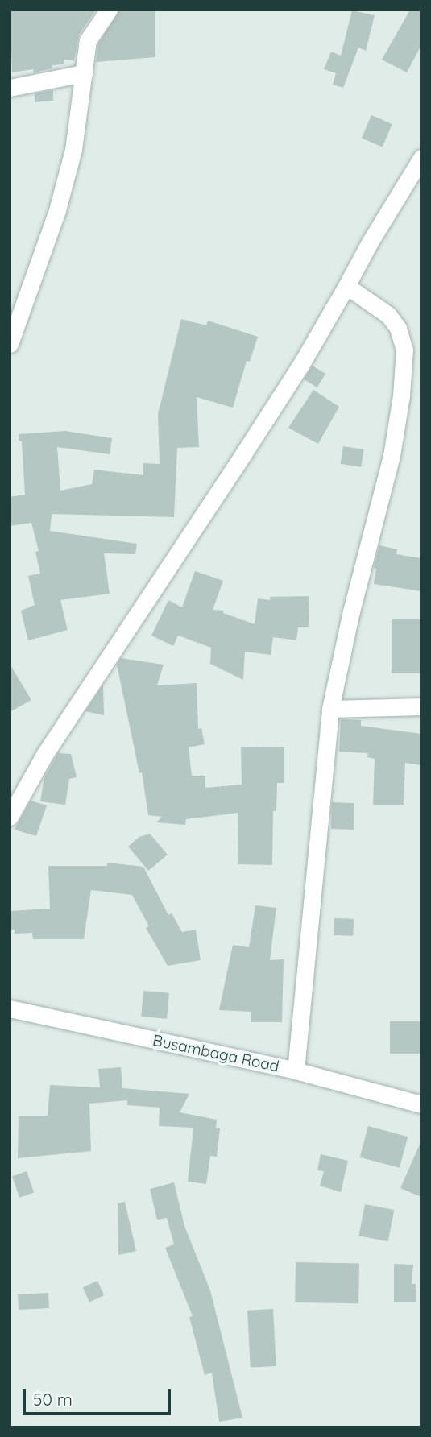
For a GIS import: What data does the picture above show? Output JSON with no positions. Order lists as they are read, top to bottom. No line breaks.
{"streets":{"street":["Busambaga Road"]},"scale_bar":"50 m"}
